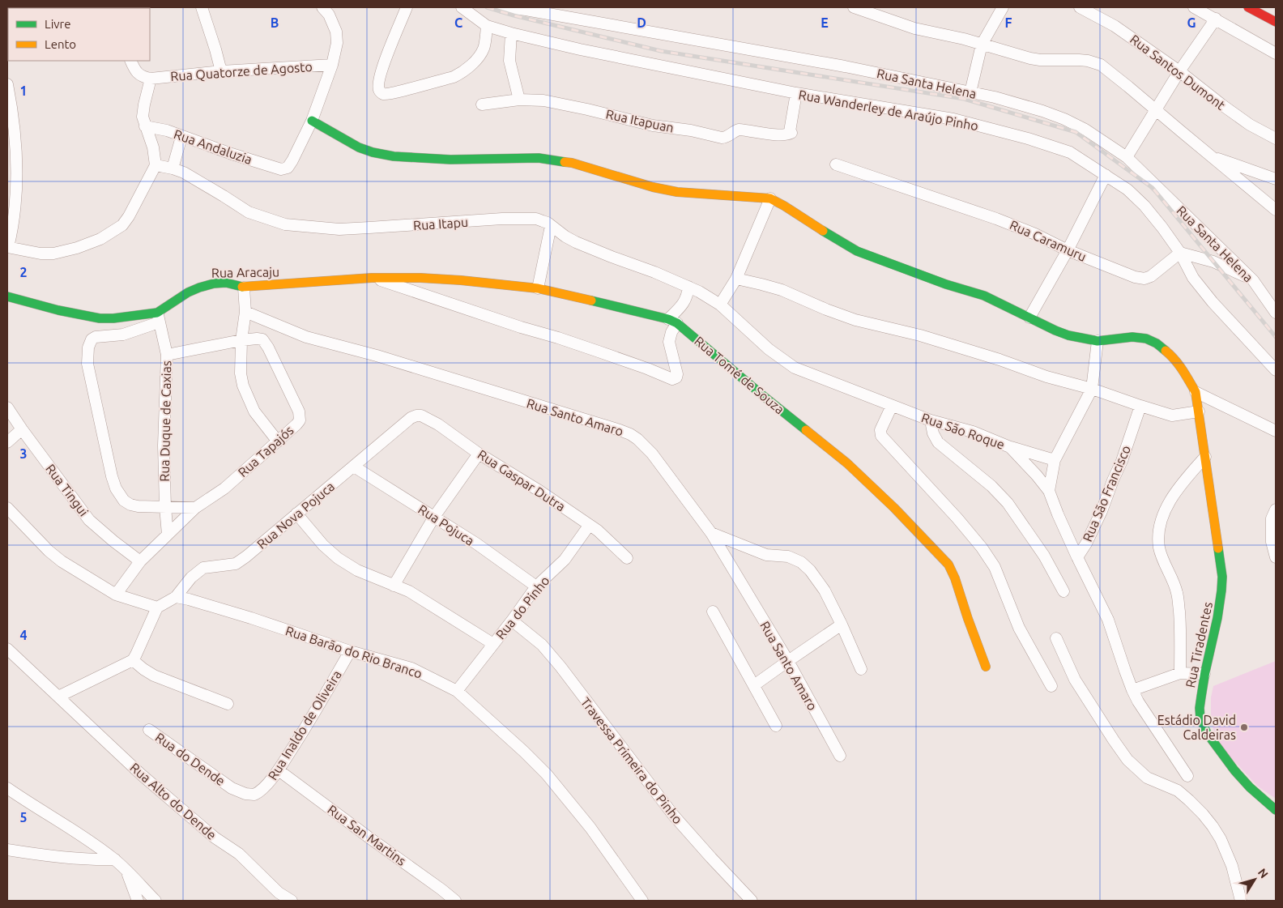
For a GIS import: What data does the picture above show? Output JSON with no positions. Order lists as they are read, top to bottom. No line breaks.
{"streets":{"street":["Rua Quatorze de Agosto","Rua Santos Dumont","Rua Santa Helena","Rua Wanderley de Araújo Pinho","Rua Itapuan","Rua Andaluzia","Rua Itapu","Rua Caramuru","Rua Aracaju","Rua Tomé de Souza","Rua Santo Amaro","Rua Duque de Caxias","Rua São Roque","Rua Tapajós","Rua Gaspar Dutra","Rua Tingui","Rua São Francisco","Rua Nova Pojuca","Rua Pojuca","Rua do Pinho","Rua Tiradentes","Rua Barão do Rio Branco","Rua Inaldo de Oliveira","Rua do Dende","Travessa Primeira do Pinho","Rua Alto do Dende","Rua San Martins"]},"crossings":[["Rua Wanderley de Araújo Pinho","Rua Itapuan"],["Rua Wanderley de Araújo Pinho","Rua Caramuru"],["Rua Itapu","Rua São Roque"],["Rua Aracaju","Rua Tomé de Souza"],["Rua Aracaju","Rua Duque de Caxias"],["Rua Duque de Caxias","Rua Tapajós"],["Rua São Roque","Rua São Francisco"],["Rua Tapajós","Rua Tingui"],["Rua Gaspar Dutra","Rua Nova Pojuca"],["Rua Gaspar Dutra","Rua do Pinho"],["Rua Nova Pojuca","Rua Pojuca"],["Rua Nova Pojuca","Rua Barão do Rio Branco"],["Rua Pojuca","Rua do Pinho"],["Rua do Pinho","Rua Barão do Rio Branco"],["Rua do Pinho","Travessa Primeira do Pinho"],["Rua Barão do Rio Branco","Rua Inaldo de Oliveira"],["Rua Inaldo de Oliveira","Rua do Dende"],["Rua Inaldo de Oliveira","Rua San Martins"]],"places":["Estádio David Caldeiras"],"legend":["Livre","Lento"],"north":"top right","grid":{"columns":["B","C","D","E","F","G"],"rows":["1","2","3","4","5"]}}
